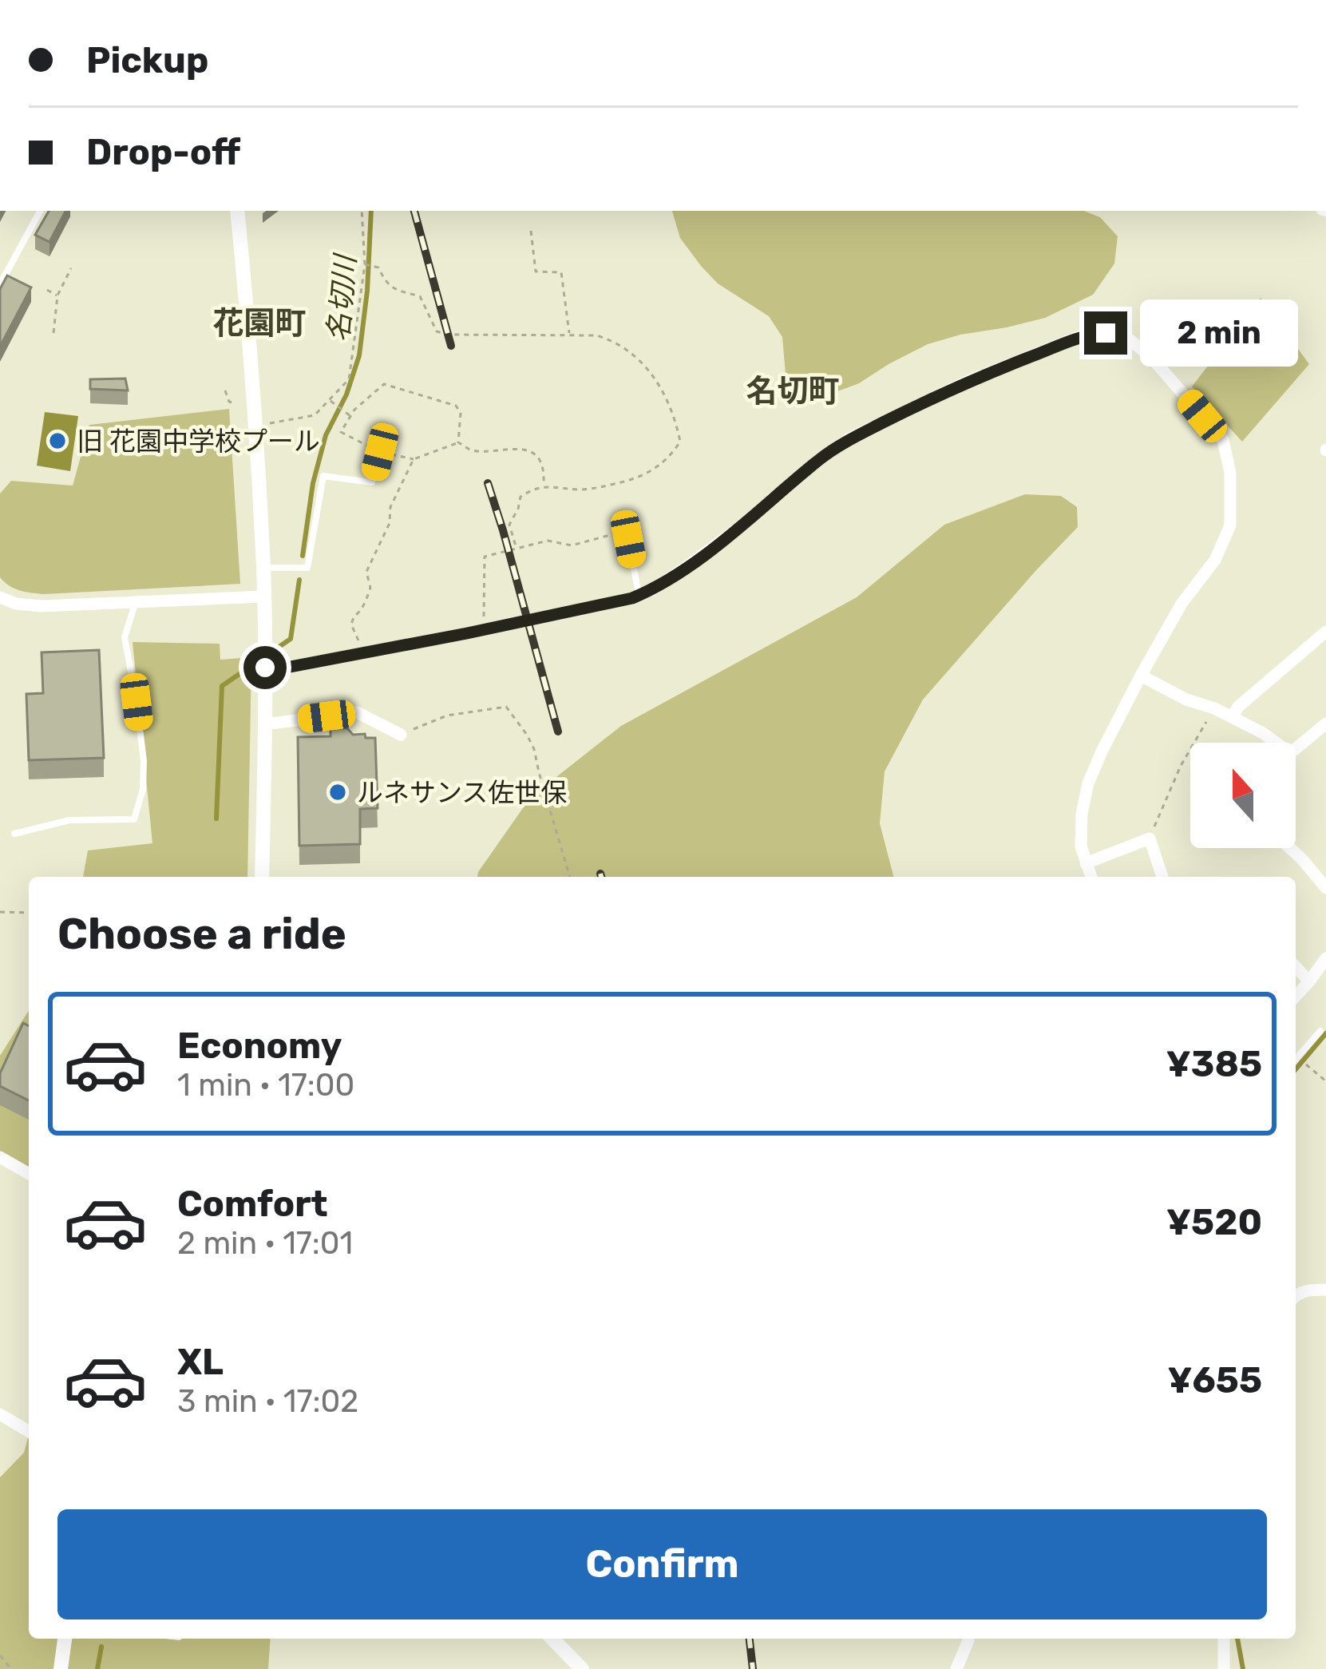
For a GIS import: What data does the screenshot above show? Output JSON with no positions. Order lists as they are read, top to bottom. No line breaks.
{"districts":["花園町","名切町"],"water":["名切川"],"places":["旧 花園中学校プール","ルネサンス佐世保"],"north":"top","page":{"banner":["Pickup","Drop-off"],"bubble":"2 min","heading":"Choose a ride","list":[{"name":"Economy","note":"1 min · 17:00","value":"¥385"},{"name":"Comfort","note":"2 min · 17:01","value":"¥520"},{"name":"XL","note":"3 min · 17:02","value":"¥655"}],"buttons":"Confirm"}}
